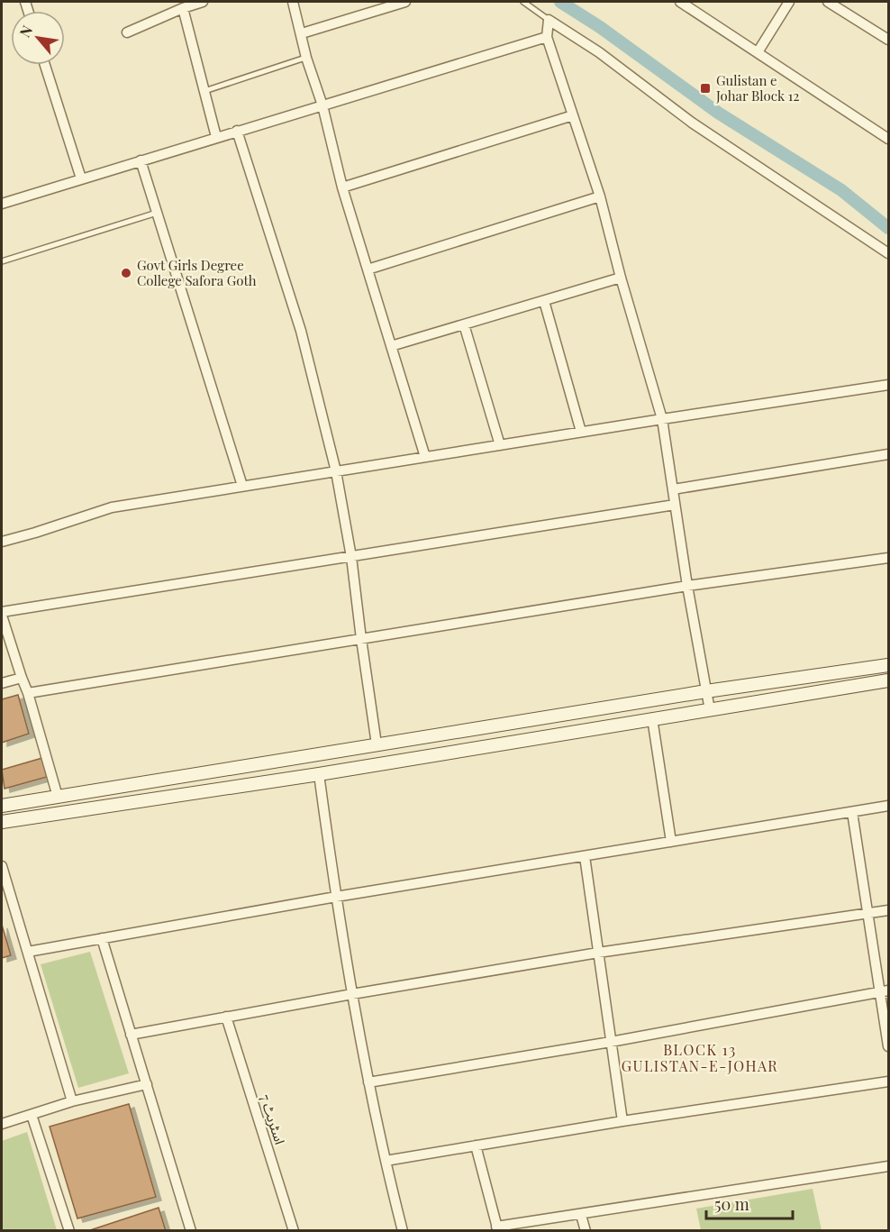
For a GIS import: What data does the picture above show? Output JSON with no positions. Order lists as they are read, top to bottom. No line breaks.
{"streets":{"street":["اسٹریٹ 7"]},"districts":["BLOCK 13 GULISTAN-E-JOHAR"],"places":{"transit":["Gulistan e Johar Block 12"],"other":["Govt Girls Degree College Safora Goth"]},"scale_bar":"50 m","north":"top left"}
